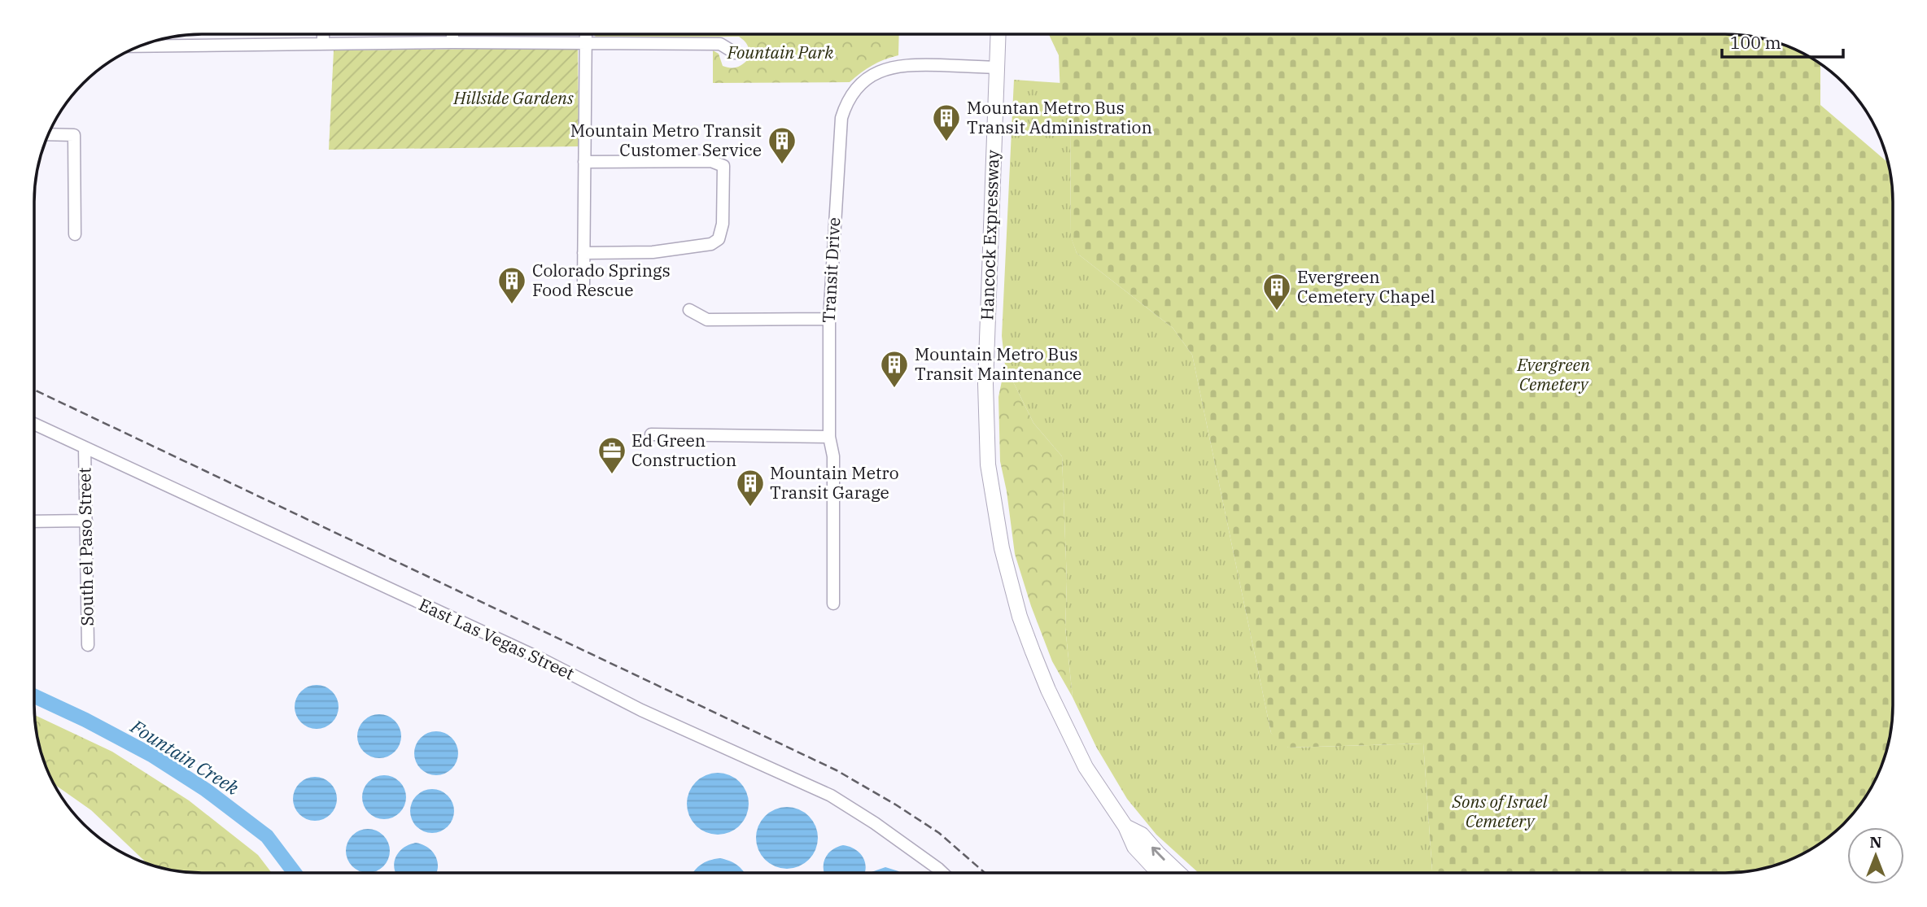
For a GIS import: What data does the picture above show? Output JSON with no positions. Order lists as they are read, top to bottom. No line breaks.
{"streets":{"main road":["Hancock Expressway"],"street":["Transit Drive","South el Paso Street","East Las Vegas Street"]},"crossings":[["Hancock Expressway","Transit Drive"],["South el Paso Street","East Las Vegas Street"]],"water":["Fountain Creek"],"parks":["Fountain Park","Hillside Gardens","Evergreen Cemetery","Sons of Israel Cemetery"],"places":{"building":["Mountan Metro Bus Transit Administration","Mountain Metro Transit Customer Service","Colorado Springs Food Rescue","Evergreen Cemetery Chapel","Mountain Metro Bus Transit Maintenance","Mountain Metro Transit Garage"],"office":["Ed Green Construction"]},"scale_bar":"100 m","north":"top"}
